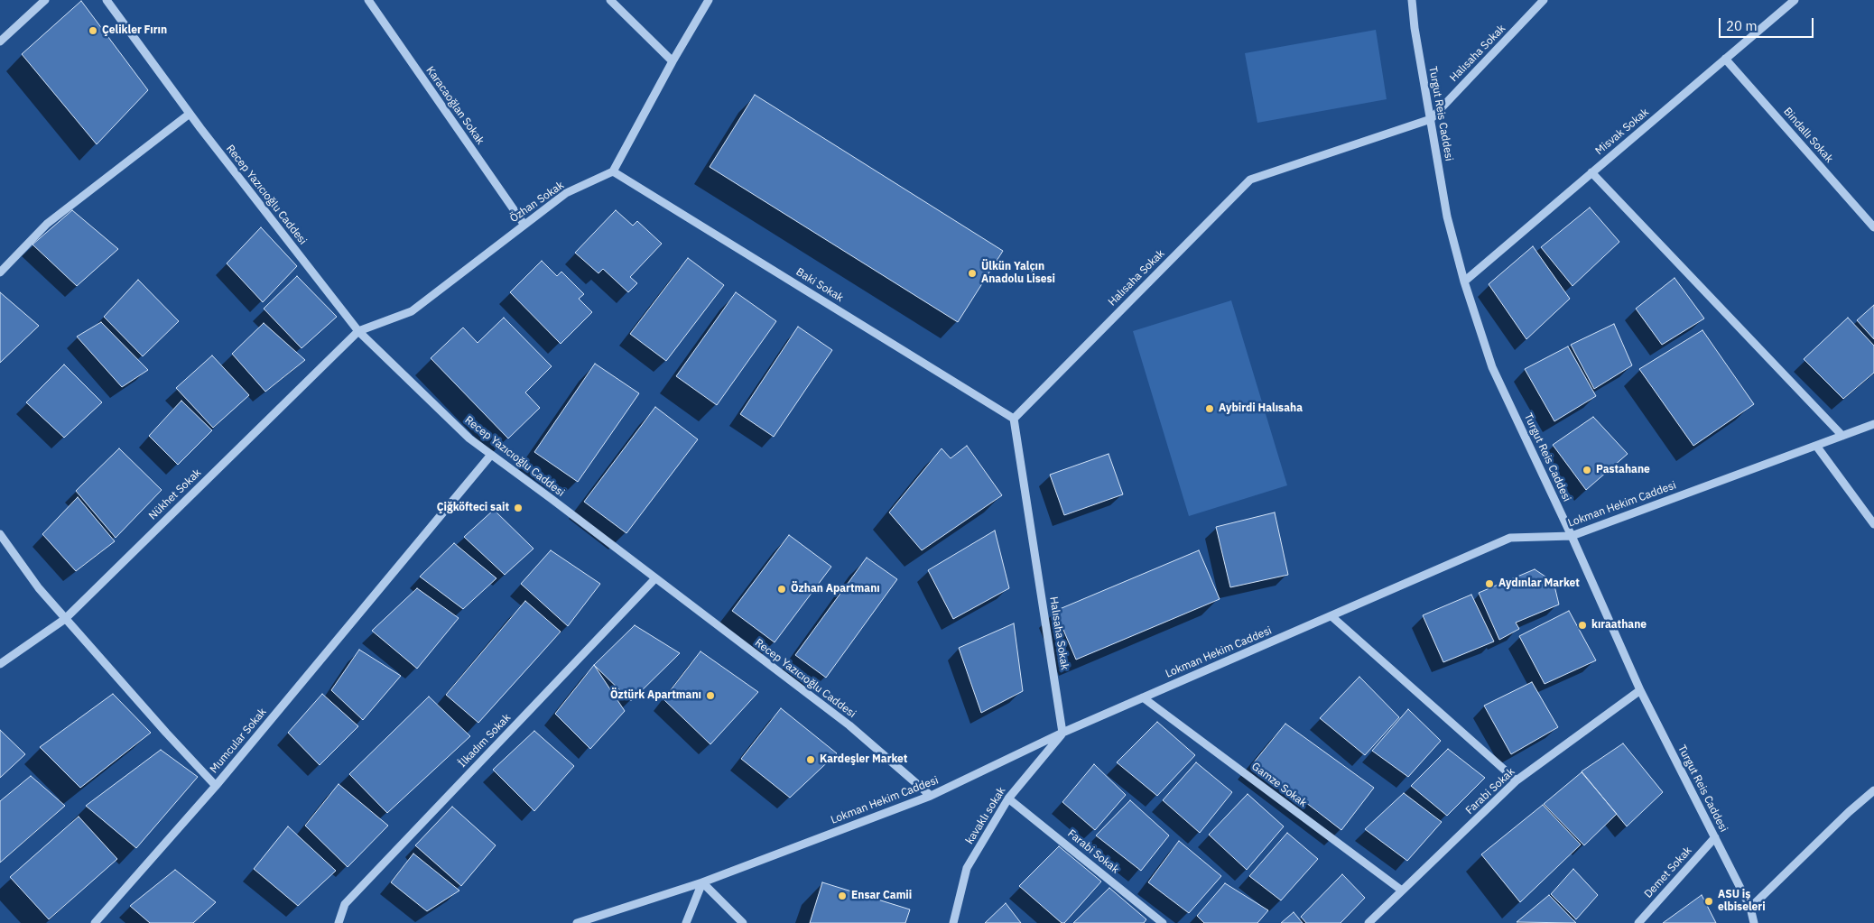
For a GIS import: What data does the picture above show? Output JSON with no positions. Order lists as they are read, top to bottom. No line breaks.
{"streets":{"street":["Halısaha Sokak","Karacaoğlan Sokak","Turgut Reis Caddesi","Misvak Sokak","Bindallı Sokak","Recep Yazıcıoğlu Caddesi","Özhan Sokak","Baki Sokak","Nükhet Sokak","Lokman Hekim Caddesi","Mumcular Sokak","İlkadım Sokak","Gamze Sokak","Farabi Sokak","kavaklı sokak","Demet Sokak"]},"crossings":[["Halısaha Sokak","Turgut Reis Caddesi"],["Halısaha Sokak","Baki Sokak"],["Halısaha Sokak","Lokman Hekim Caddesi"],["Halısaha Sokak","kavaklı sokak"],["Karacaoğlan Sokak","Özhan Sokak"],["Turgut Reis Caddesi","Misvak Sokak"],["Turgut Reis Caddesi","Lokman Hekim Caddesi"],["Turgut Reis Caddesi","Farabi Sokak"],["Turgut Reis Caddesi","Demet Sokak"],["Misvak Sokak","Bindallı Sokak"],["Recep Yazıcıoğlu Caddesi","Özhan Sokak"],["Recep Yazıcıoğlu Caddesi","Nükhet Sokak"],["Recep Yazıcıoğlu Caddesi","Lokman Hekim Caddesi"],["Recep Yazıcıoğlu Caddesi","Mumcular Sokak"],["Recep Yazıcıoğlu Caddesi","İlkadım Sokak"],["Özhan Sokak","Baki Sokak"],["Özhan Sokak","Nükhet Sokak"],["Nükhet Sokak","Mumcular Sokak"],["Lokman Hekim Caddesi","Gamze Sokak"],["Lokman Hekim Caddesi","kavaklı sokak"],["Gamze Sokak","Farabi Sokak"],["Farabi Sokak","kavaklı sokak"]],"places":["Çelikler Fırın","Ülkün Yalçın Anadolu Lisesi","Aybirdi Halısaha","Pastahane","Çiğköfteci sait","Aydınlar Market","Özhan Apartmanı","kıraathane","Öztürk Apartmanı","Kardeşler Market","Ensar Camii","ASU iş elbiseleri"],"scale_bar":"20 m"}
